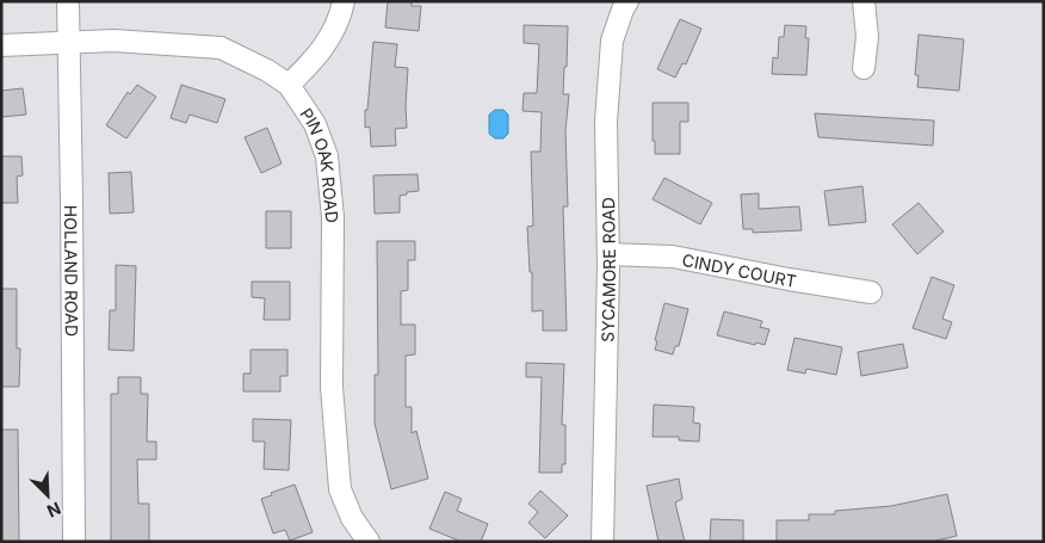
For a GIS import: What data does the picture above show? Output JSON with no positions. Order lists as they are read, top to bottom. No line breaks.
{"streets":{"street":["PIN OAK ROAD","SYCAMORE ROAD","CINDY COURT","HOLLAND ROAD"]},"crossings":[["PIN OAK ROAD","HOLLAND ROAD"],["SYCAMORE ROAD","CINDY COURT"]],"north":"bottom right"}
